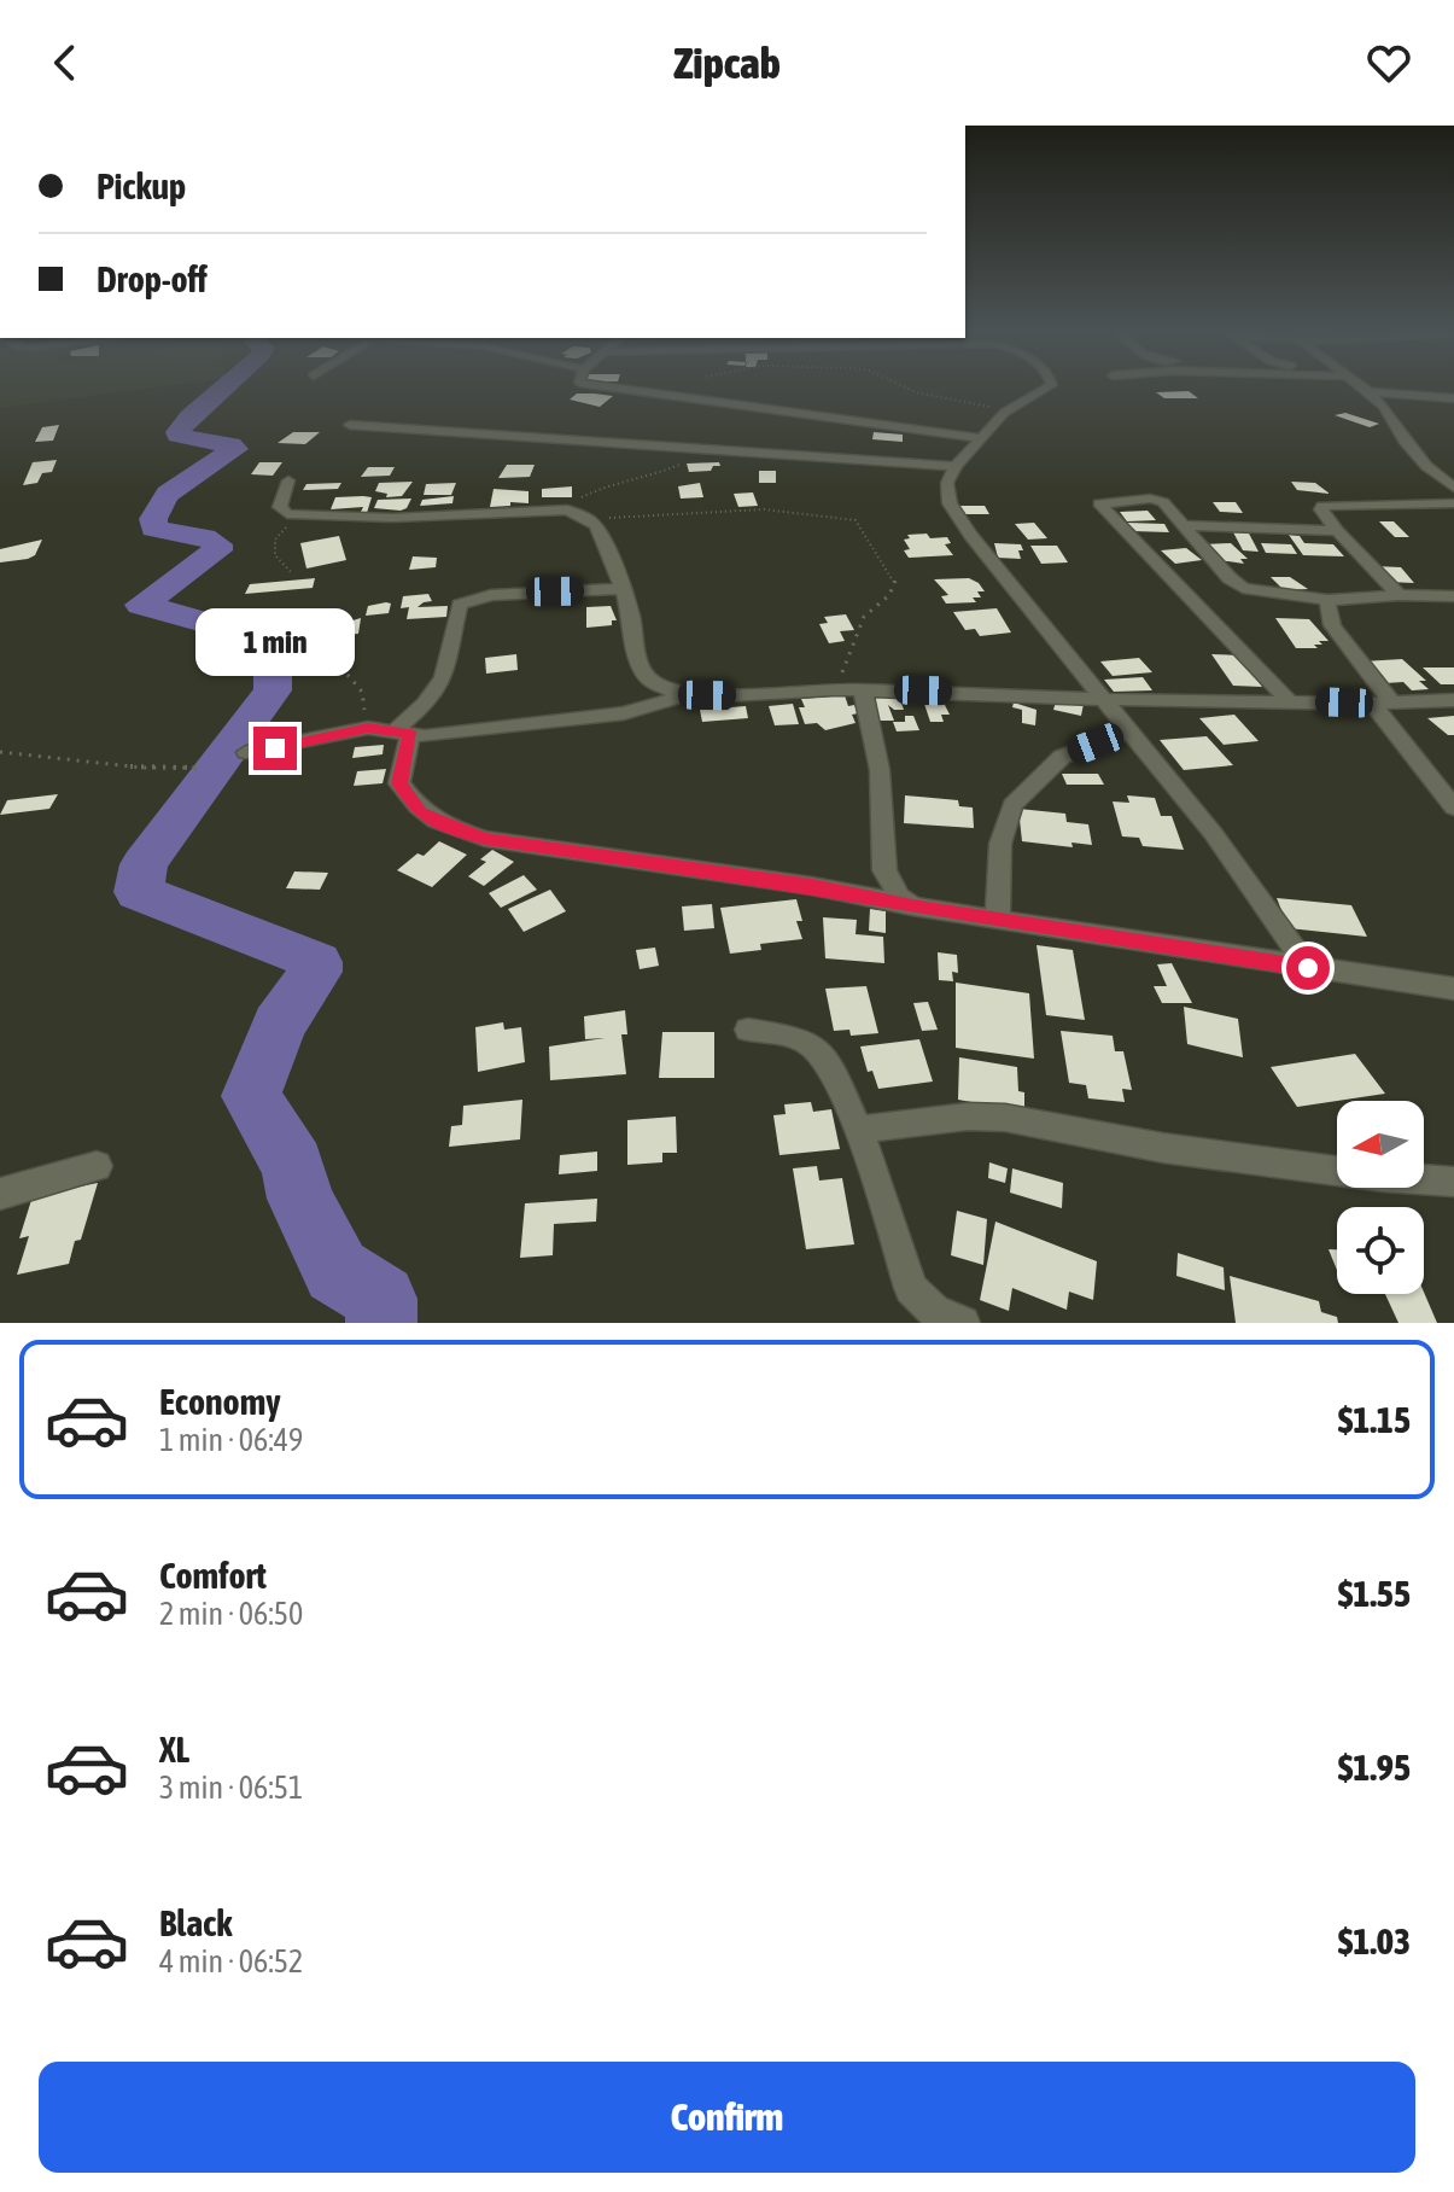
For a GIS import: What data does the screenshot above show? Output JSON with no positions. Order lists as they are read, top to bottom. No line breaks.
{"north":"left","page":{"header":"Zipcab","banner":["Pickup","Drop-off"],"bubble":"1 min","list":[{"name":"Economy","note":"1 min · 06:49","value":"$1.15"},{"name":"Comfort","note":"2 min · 06:50","value":"$1.55"},{"name":"XL","note":"3 min · 06:51","value":"$1.95"},{"name":"Black","note":"4 min · 06:52","value":"$1.03"}],"buttons":"Confirm"}}
